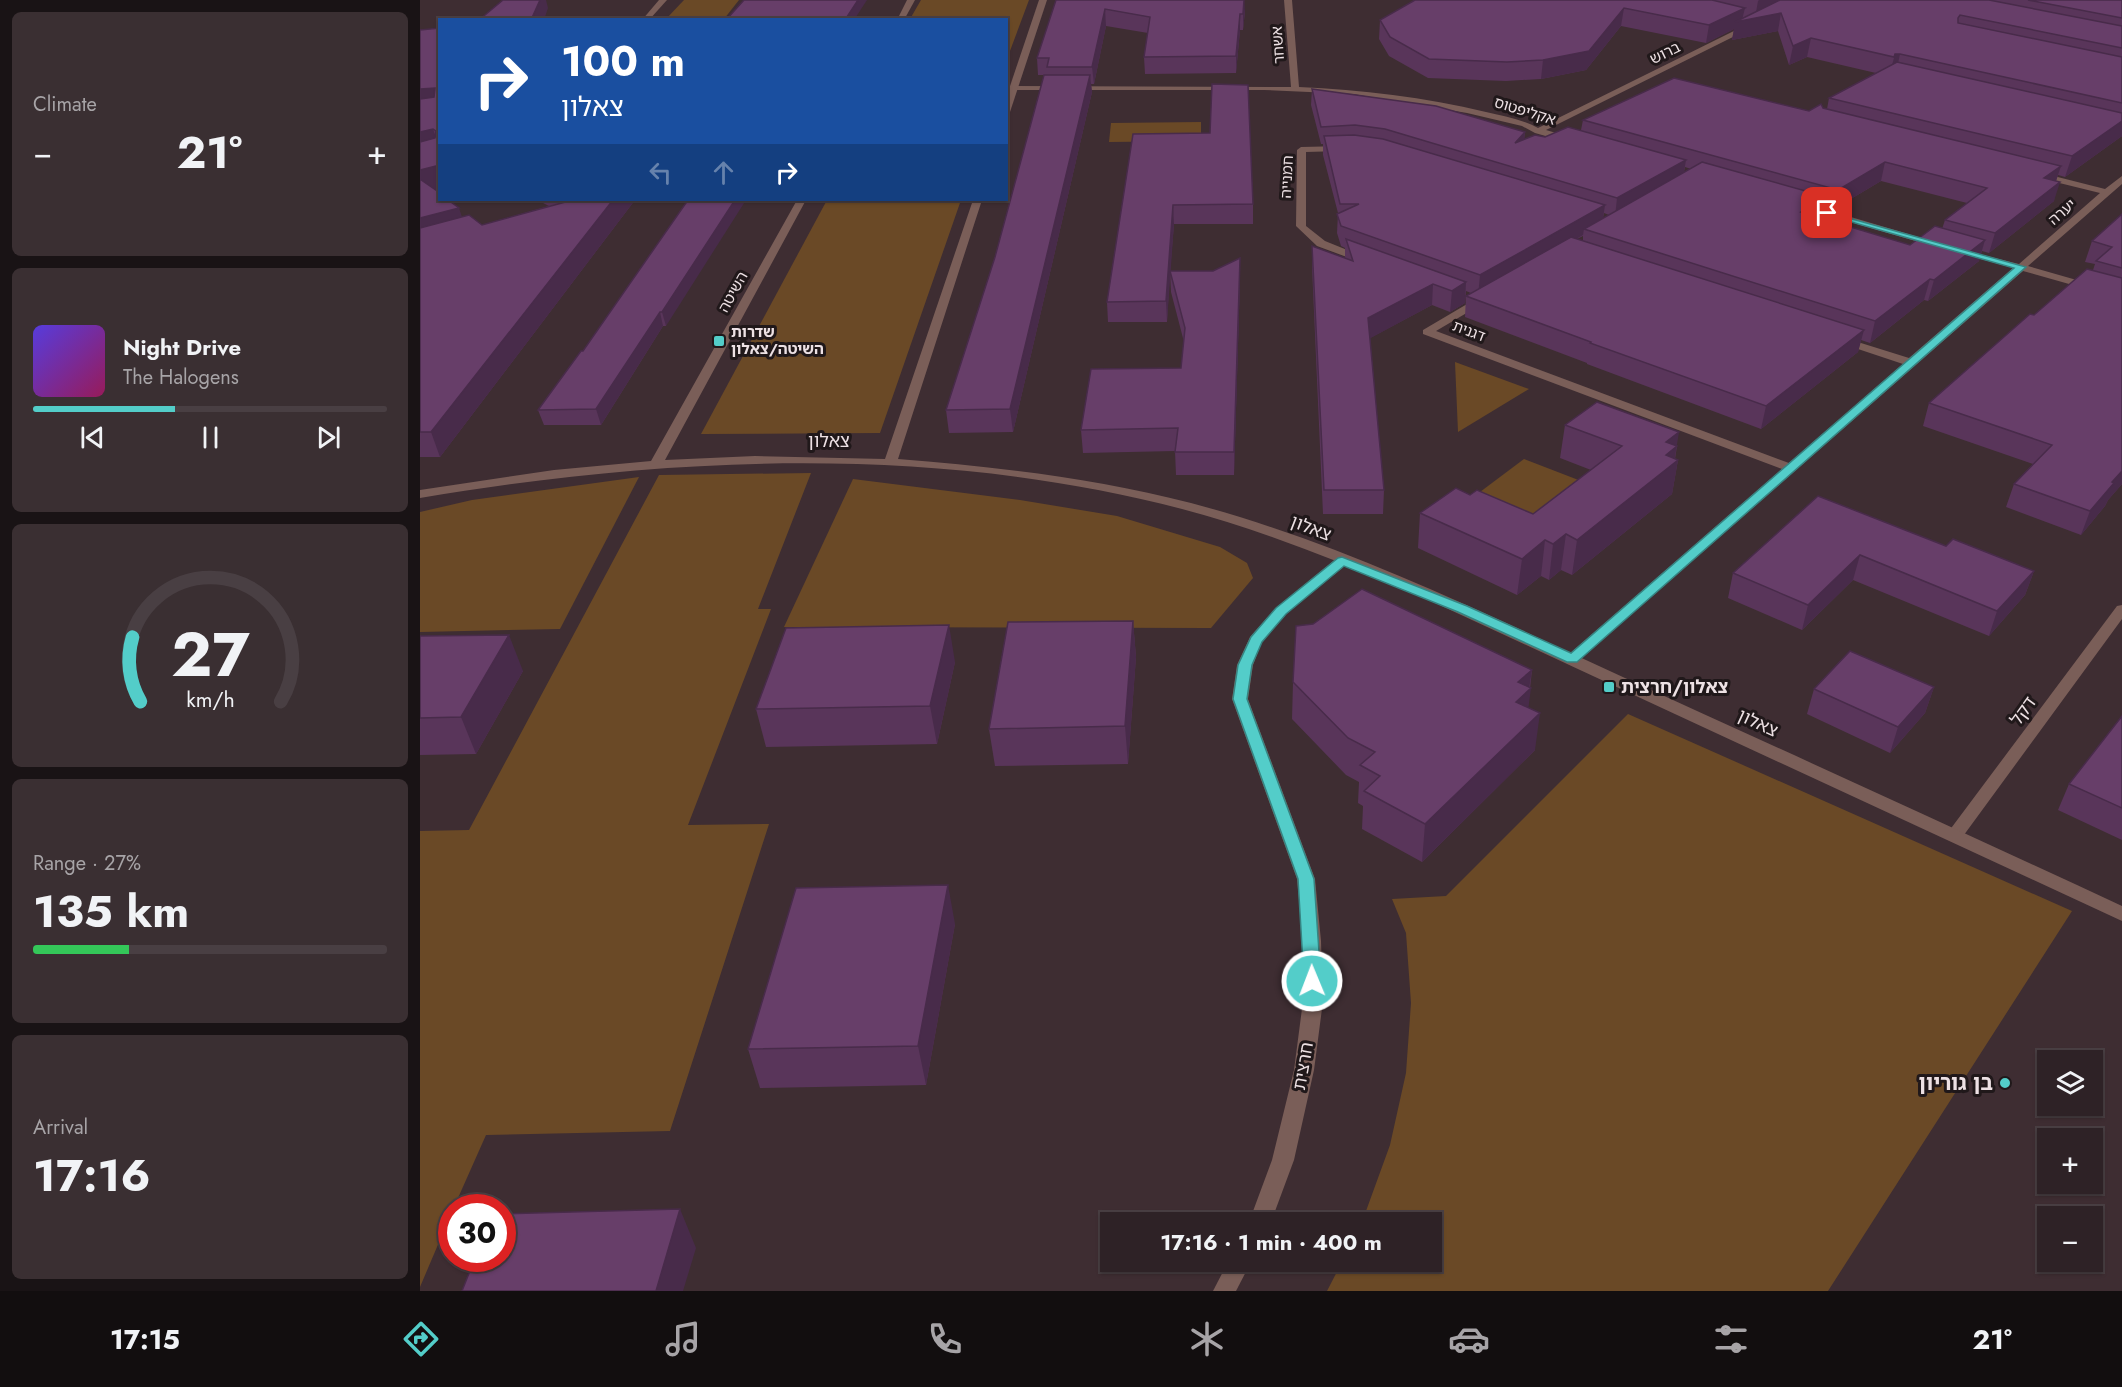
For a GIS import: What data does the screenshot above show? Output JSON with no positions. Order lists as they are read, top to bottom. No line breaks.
{"streets":{"street":["אשחר","ברוש","אקליפטוס","חמנייה","יערה","השיטה","דגנית","צאלון","דקל","חרצית"]},"crossings":[["אשחר","אקליפטוס"],["ברוש","אקליפטוס"],["יערה","דגנית"],["יערה","צאלון"],["השיטה","צאלון"],["צאלון","דקל"],["צאלון","חרצית"]],"places":{"transit":["שדרות השיטה/צאלון","צאלון/חרצית"],"other":["בן גוריון"]},"page":{"tile":["Climate",["Range · 27%","135 km"],["Arrival","17:16"]],"turn":["100 m","צאלון"],"heat":["−","21°","+"],"song":["Night Drive","The Halogens"],"map_buttons":["+","−"],"limit":"30","trip":"17:16 · 1 min · 400 m","tabs":["17:15","21°"],"gauge":["27","km/h"]}}
